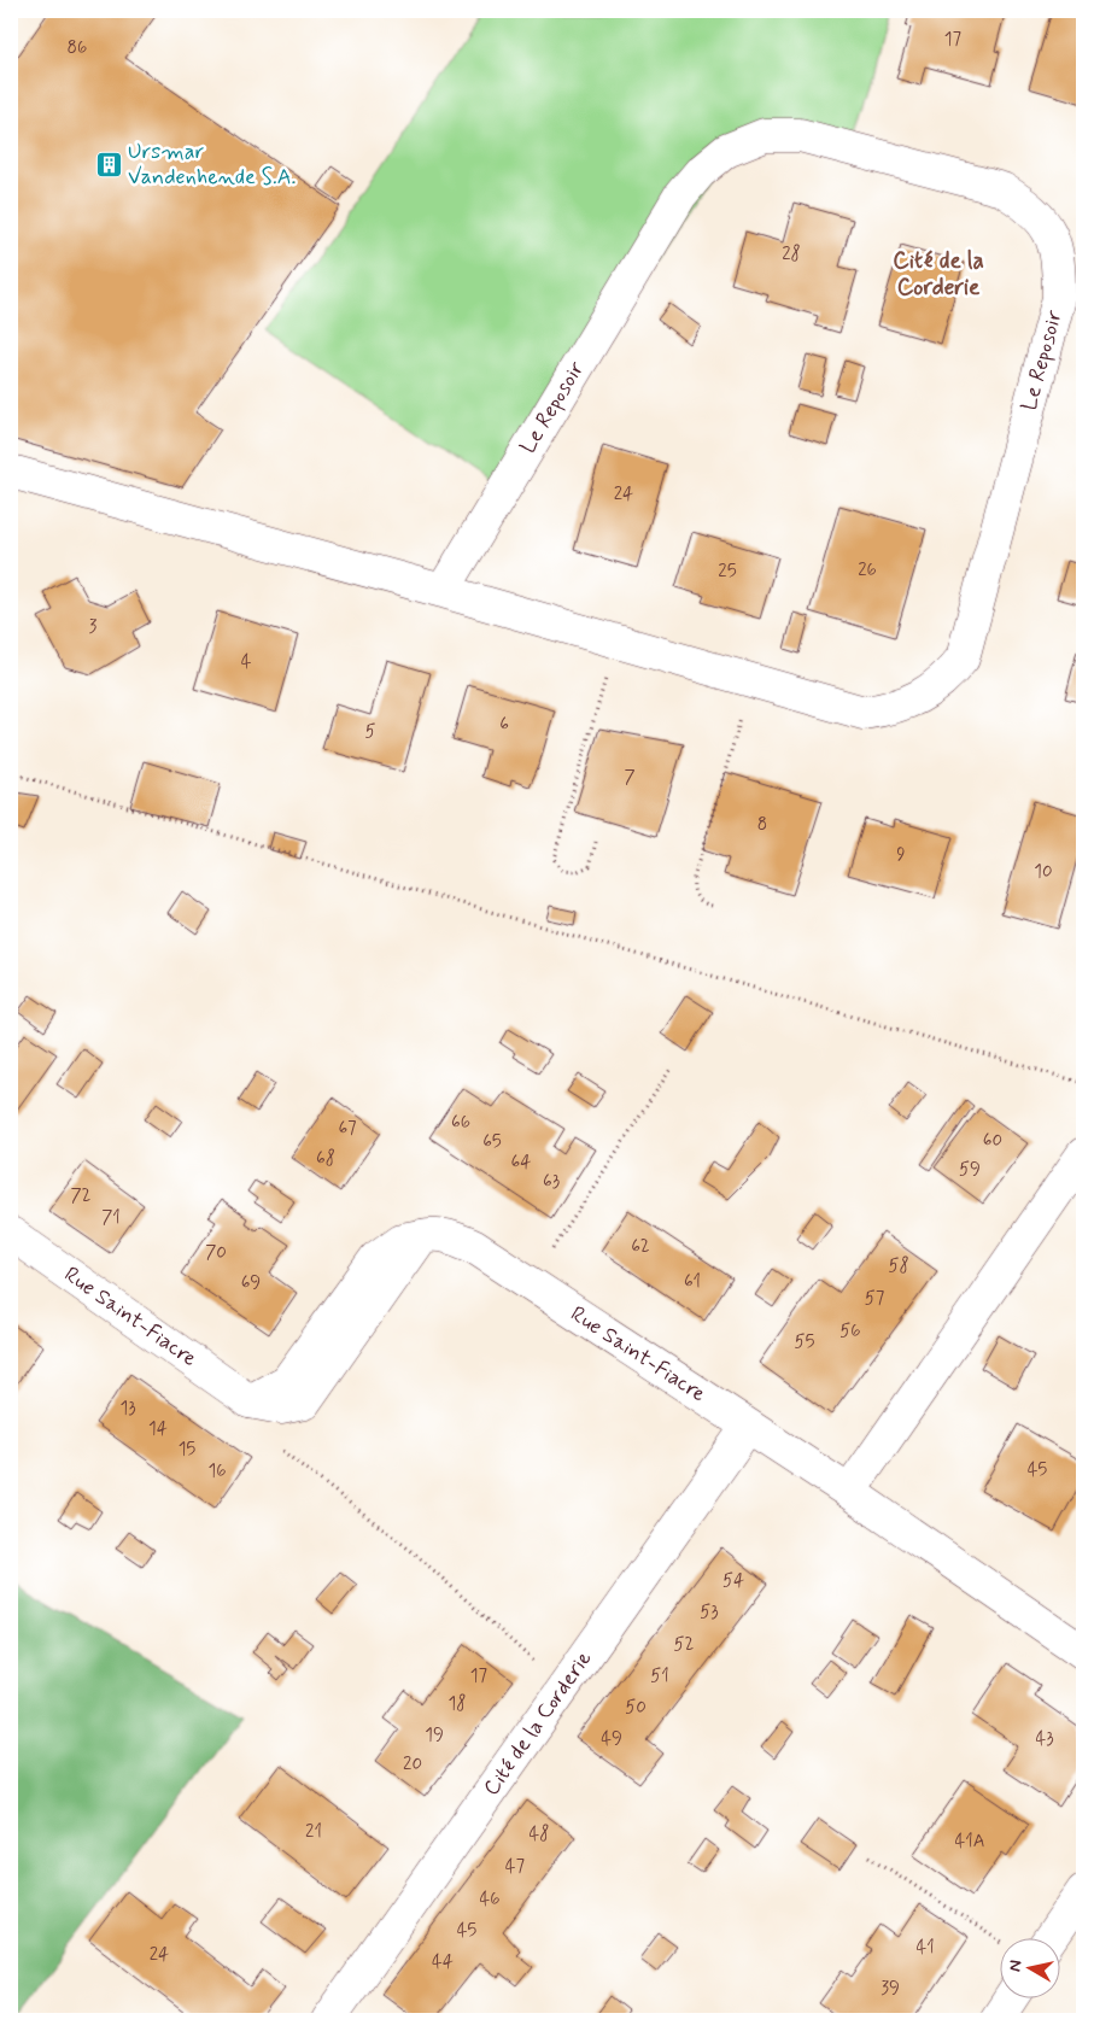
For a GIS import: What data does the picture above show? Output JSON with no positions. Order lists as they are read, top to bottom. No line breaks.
{"streets":{"street":["Le Reposoir","Rue Saint-Fiacre","Cité de la Corderie"]},"crossings":[["Rue Saint-Fiacre","Cité de la Corderie"]],"districts":["Cité de la Corderie"],"places":{"building":["Ursmar Vandenhende S.A."]},"house_numbers":["17","86","28","24","26","25","3","4","6","5","7","8","9","10","66","67","60","65","68","64","59","63","72","71","62","70","58","61","69","57","56","55","13","14","15","45","16","54","53","52","17","51","18","50","19","49","43","20","21","48","41A","47","46","45","41","24","44","39"],"north":"left"}
